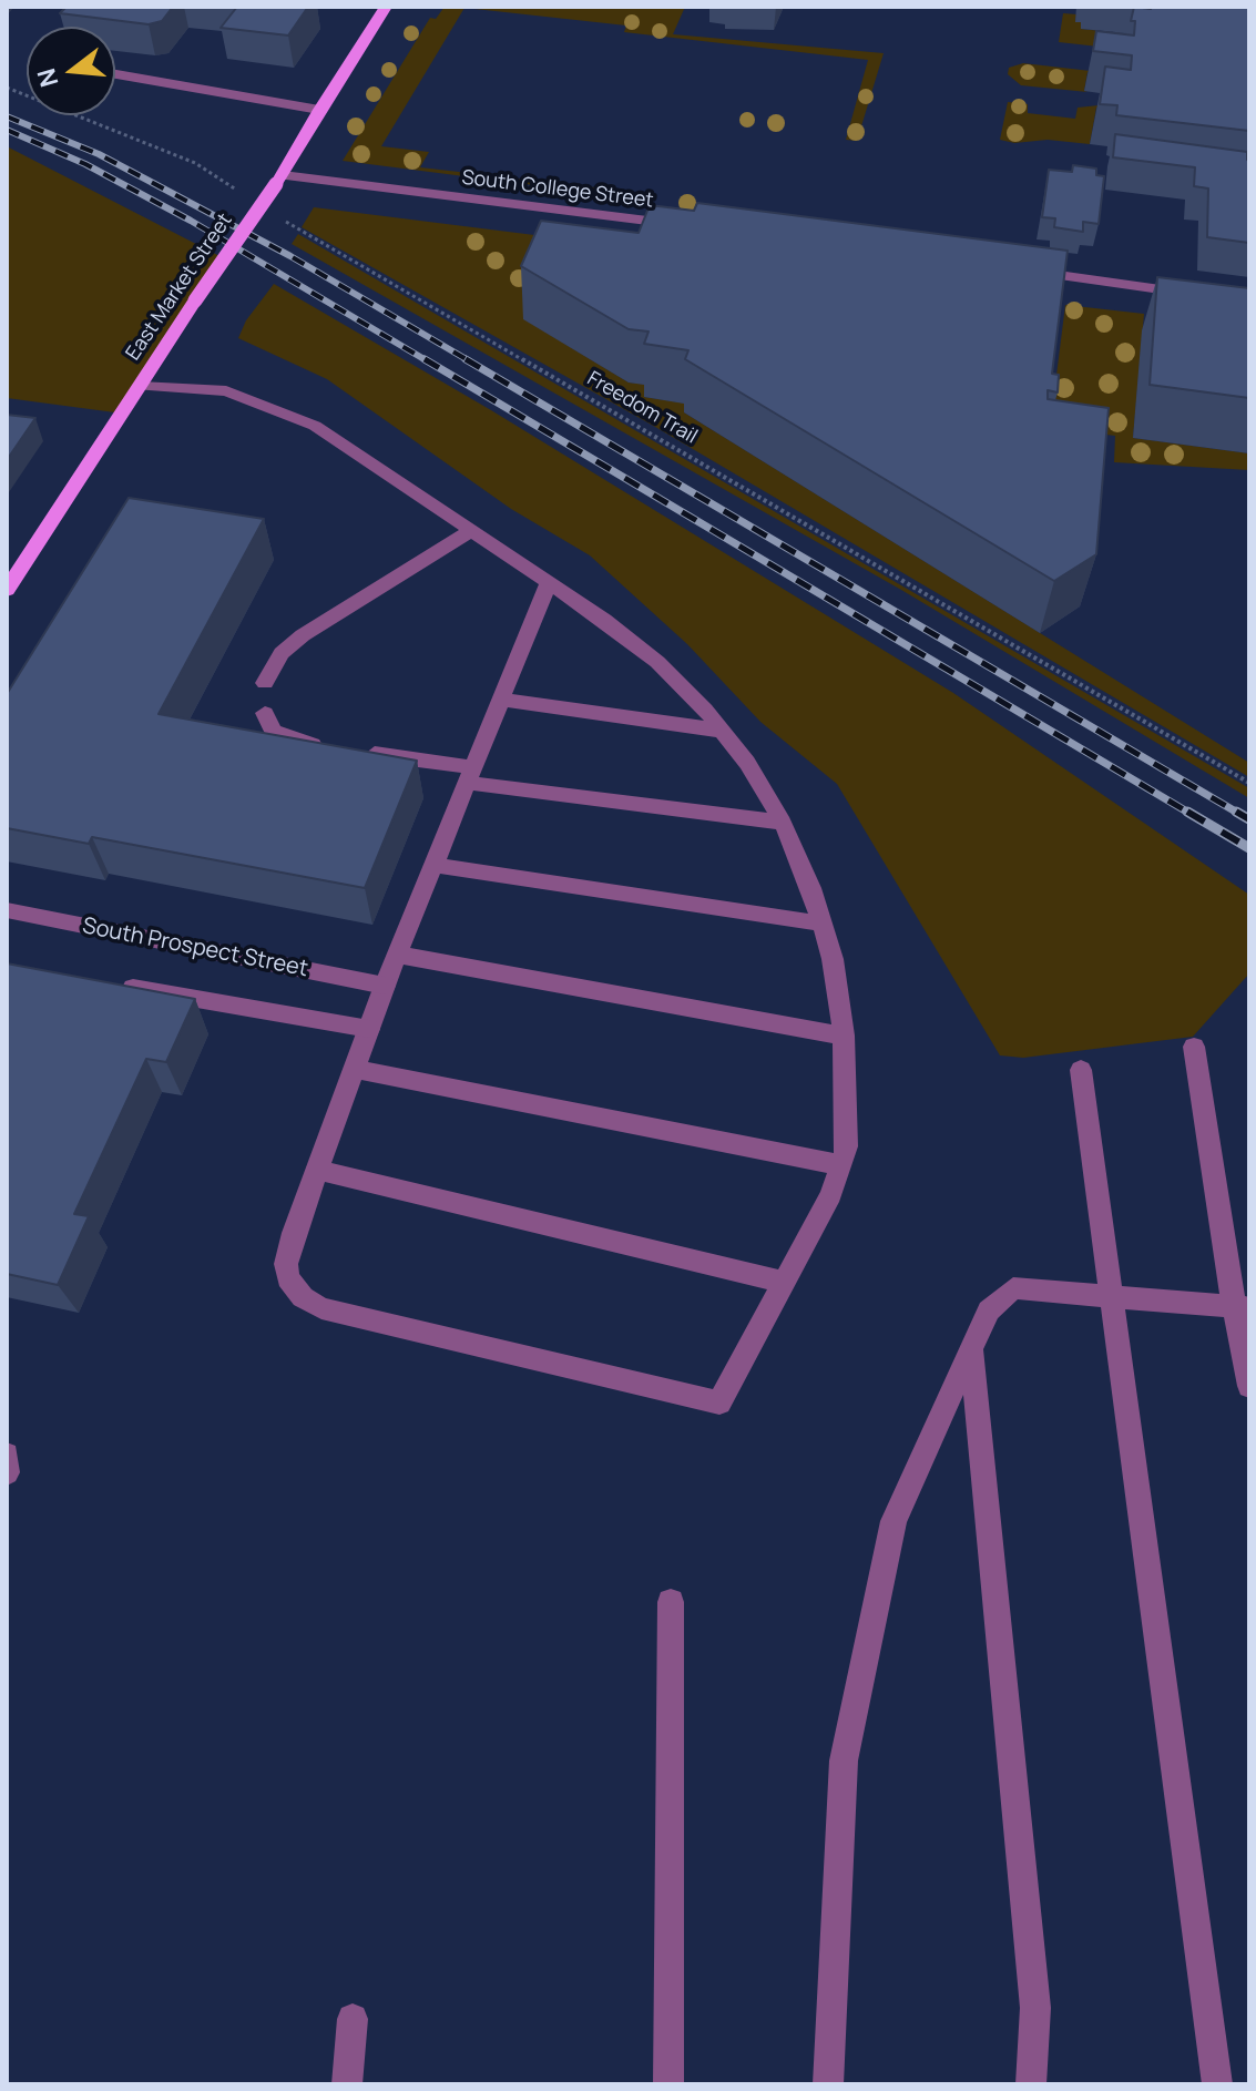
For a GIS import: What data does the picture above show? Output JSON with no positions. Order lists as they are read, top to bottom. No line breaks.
{"streets":{"main road":["East Market Street"],"street":["South College Street","South Prospect Street"],"path":["Freedom Trail"]},"crossings":[["South College Street","East Market Street"]],"north":"left"}
